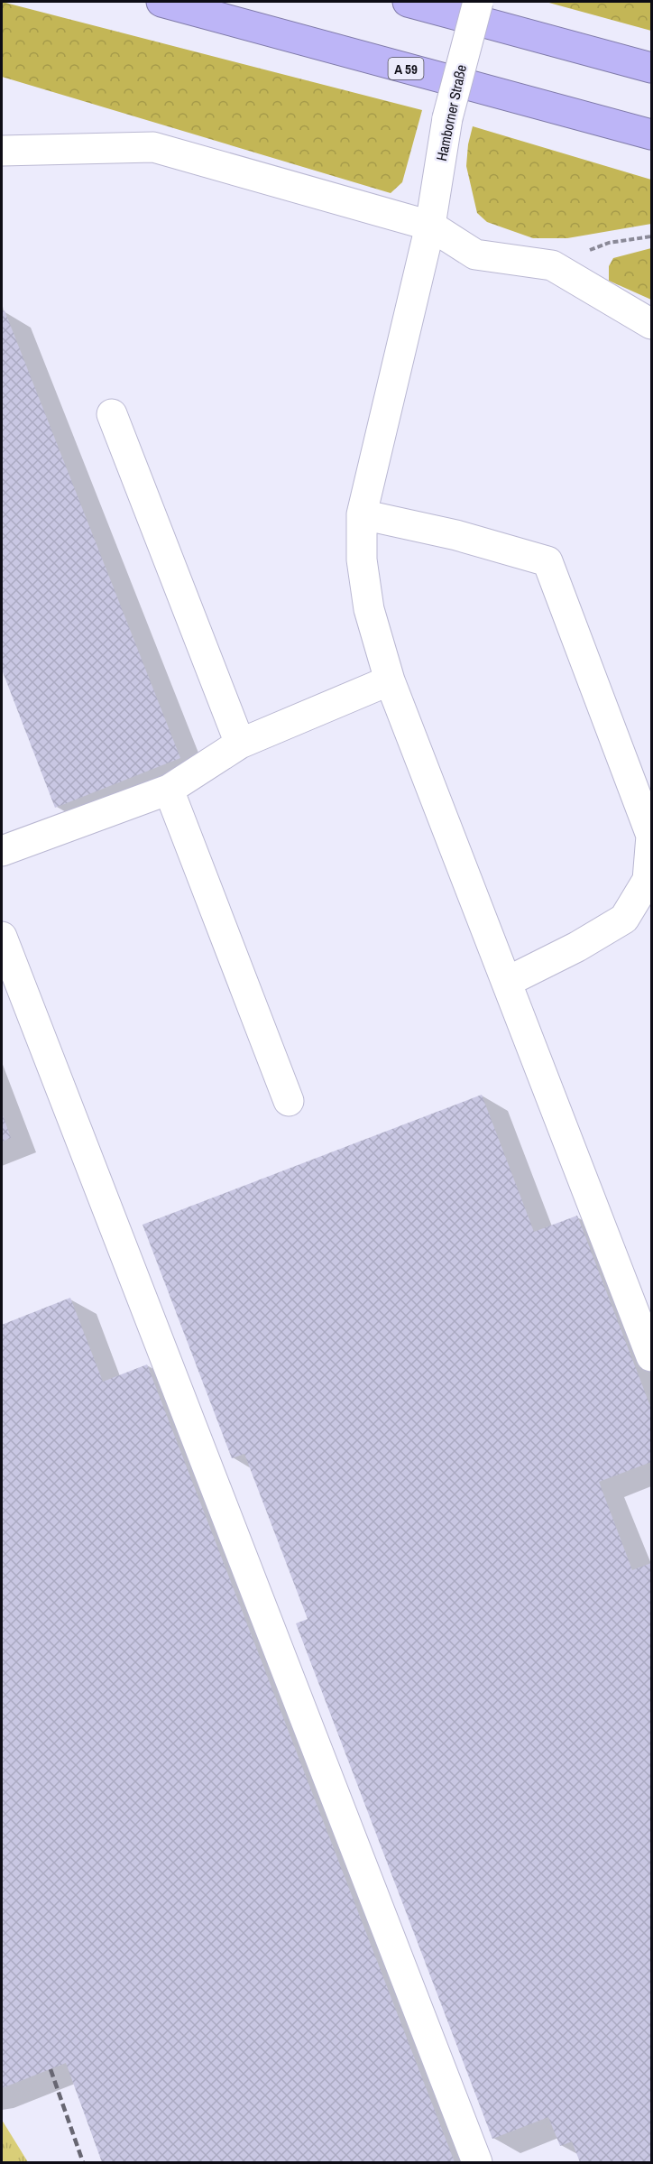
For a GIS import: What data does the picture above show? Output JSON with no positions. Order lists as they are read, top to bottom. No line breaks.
{"streets":{"highway":["A 59"],"street":["Hamborner Straße"]}}
